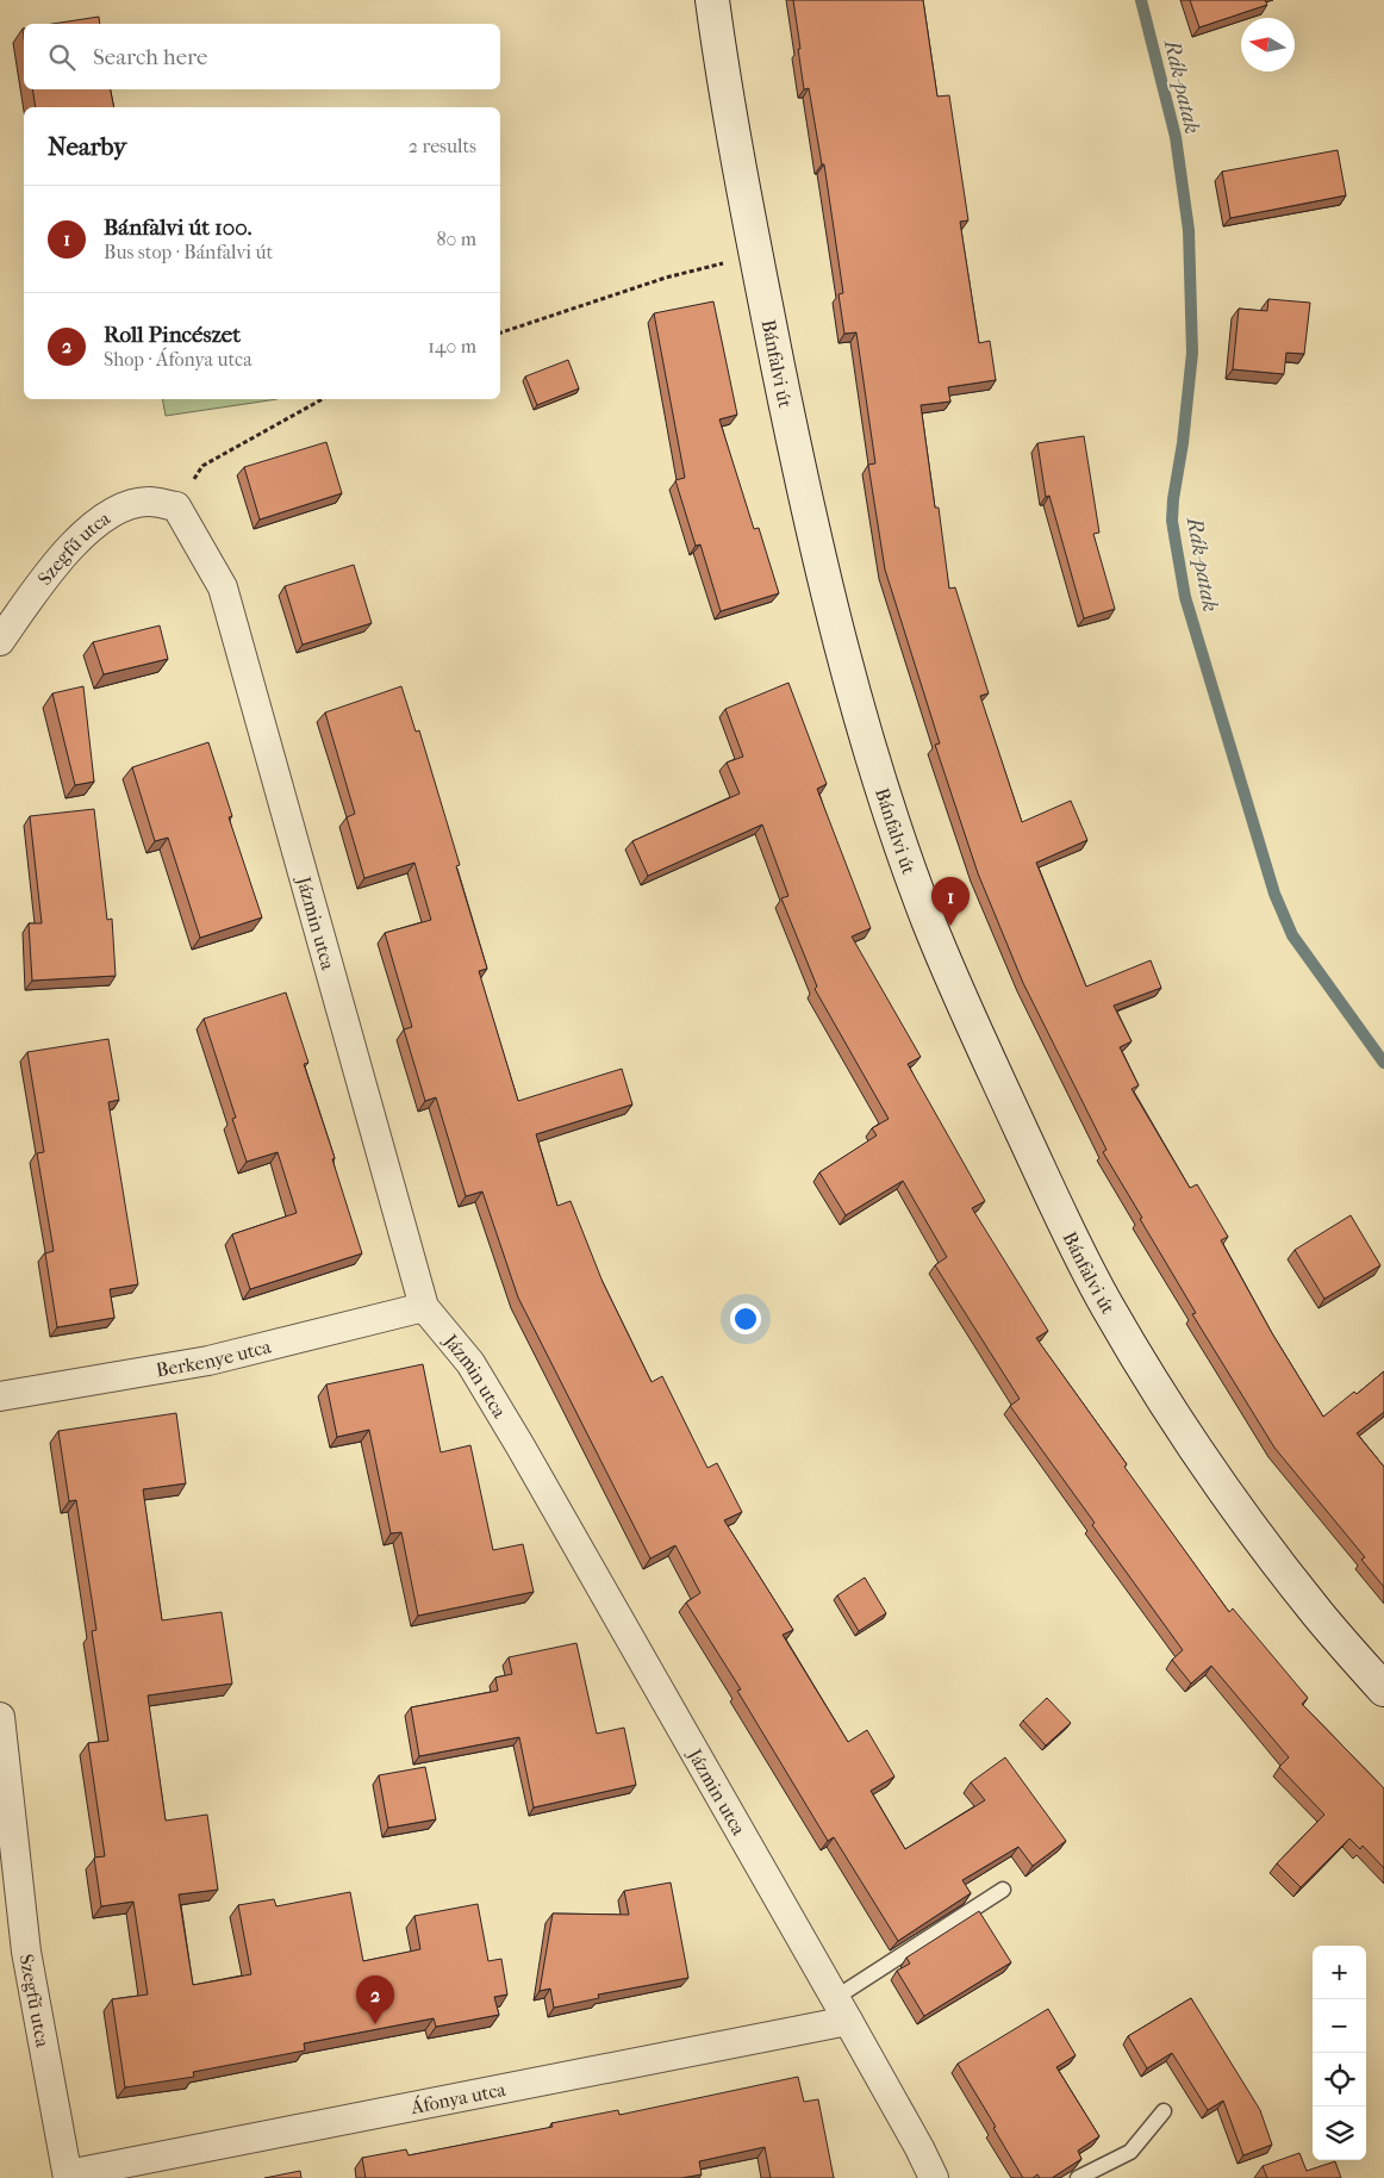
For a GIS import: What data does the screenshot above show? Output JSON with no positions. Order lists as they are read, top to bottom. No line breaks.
{"streets":{"street":["Bánfalvi út","Szegfű utca","Jázmin utca","Berkenye utca","Áfonya utca"]},"crossings":[["Szegfű utca","Jázmin utca"],["Szegfű utca","Áfonya utca"],["Jázmin utca","Berkenye utca"],["Jázmin utca","Áfonya utca"]],"water":["Rák-patak"],"north":"left","page":{"search":"Search here","heading":["Nearby","2 results"],"list":[{"mark":"1","name":"Bánfalvi út 100.","note":"Bus stop · Bánfalvi út","value":"80 m"},{"mark":"2","name":"Roll Pincészet","note":"Shop · Áfonya utca","value":"140 m"}],"pins":["1","2"],"map_buttons":["+","−"]}}
